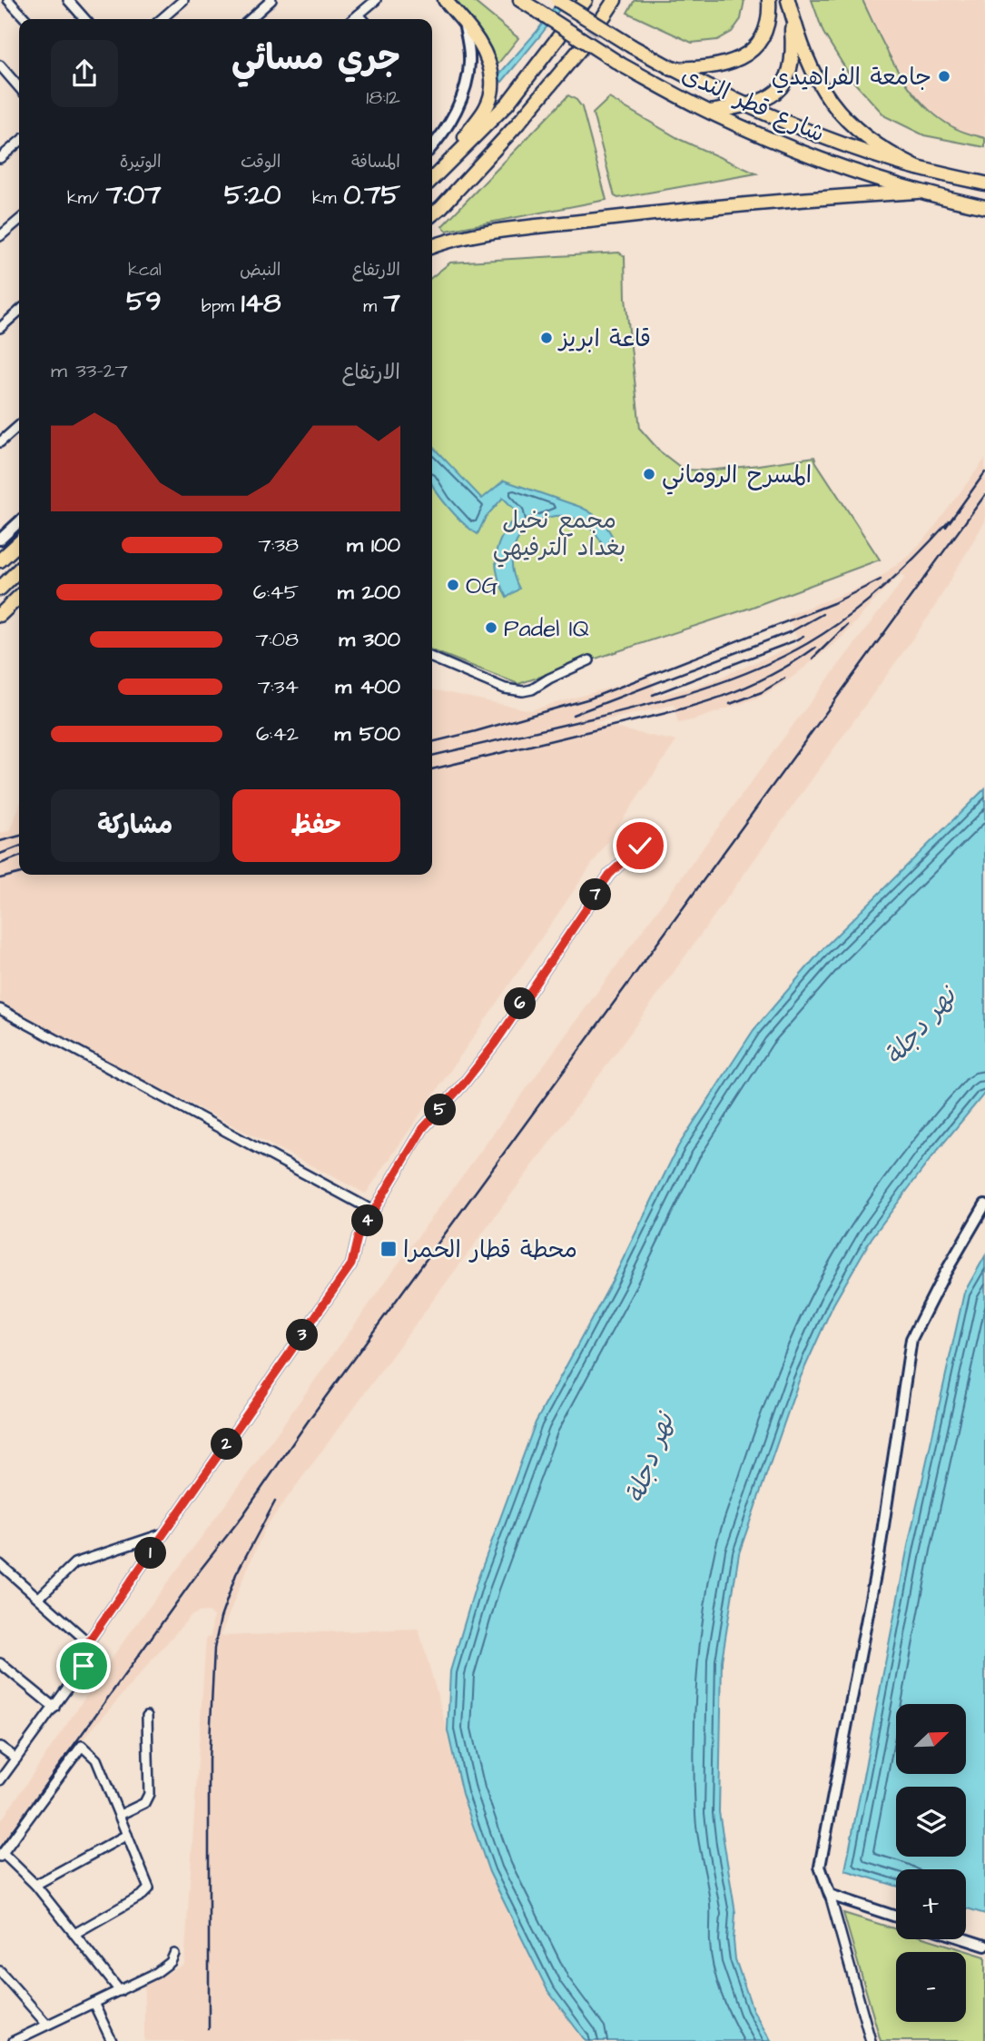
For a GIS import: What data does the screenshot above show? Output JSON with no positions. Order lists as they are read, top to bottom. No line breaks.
{"streets":{"main road":["شارع قطر الندى"]},"water":["نهر دجلة"],"parks":["مجمع نخيل بغداد الترفيهي"],"places":{"other":["جامعة الفراهيدي","قاعة ابريز","المسرح الروماني","OG","Padel IQ"],"transit":["محطة قطار الحمرا"]},"north":"top right","page":{"heading":["جري مسائي","18:12"],"stats":[["المسافة","0.75 km"],["الوقت","5:20"],["الوتيرة","7:07 /km"],["الارتفاع","7 m"],["النبض","148 bpm"],["kcal","59"]],"chart":["الارتفاع","27–33 m"],"list":[{"name":"100 m","note":"7:38"},{"name":"200 m","note":"6:45"},{"name":"300 m","note":"7:08"},{"name":"400 m","note":"7:34"},{"name":"500 m","note":"6:42"}],"buttons":["حفظ","مشاركة"],"pins":["7","6","5","4","3","2","1"],"map_buttons":["+","−"]}}
